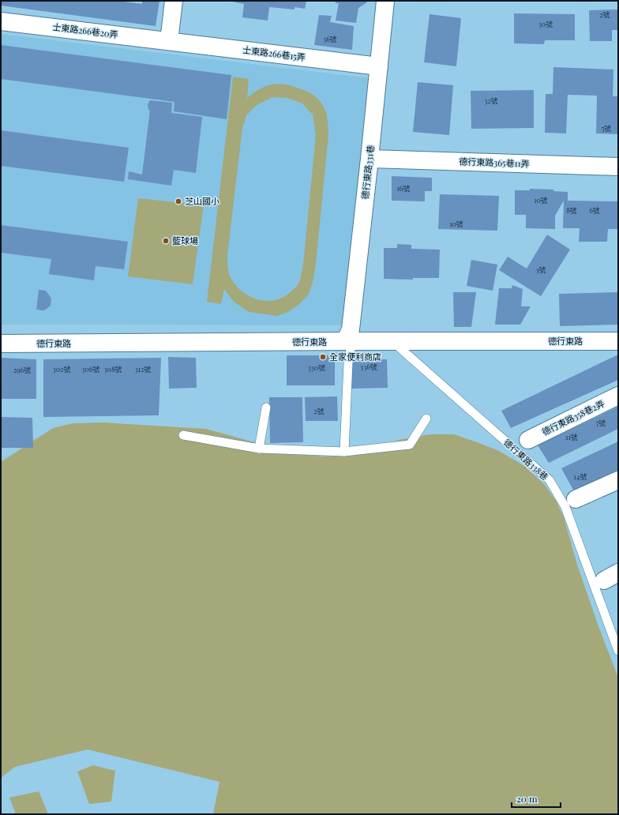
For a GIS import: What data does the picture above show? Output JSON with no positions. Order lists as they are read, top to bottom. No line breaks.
{"streets":{"street":["士東路266巷20弄","士東路266巷15弄","德行東路365巷11弄","德行東路331巷","德行東路","德行東路358巷2弄"],"lane":["德行東路338巷"]},"crossings":[["士東路266巷20弄","士東路266巷15弄"],["士東路266巷15弄","德行東路331巷"],["德行東路365巷11弄","德行東路331巷"],["德行東路331巷","德行東路"],["德行東路","德行東路338巷"]],"places":["芝山國小","籃球場","全家便利商店"],"house_numbers":["2號","30號","36號","32號","5號","16號","10號","8號","6號","10號","3號","336號","330號","302號","306號","308號","312號","296號","2號","7號","11號","14號"],"scale_bar":"20 m"}
